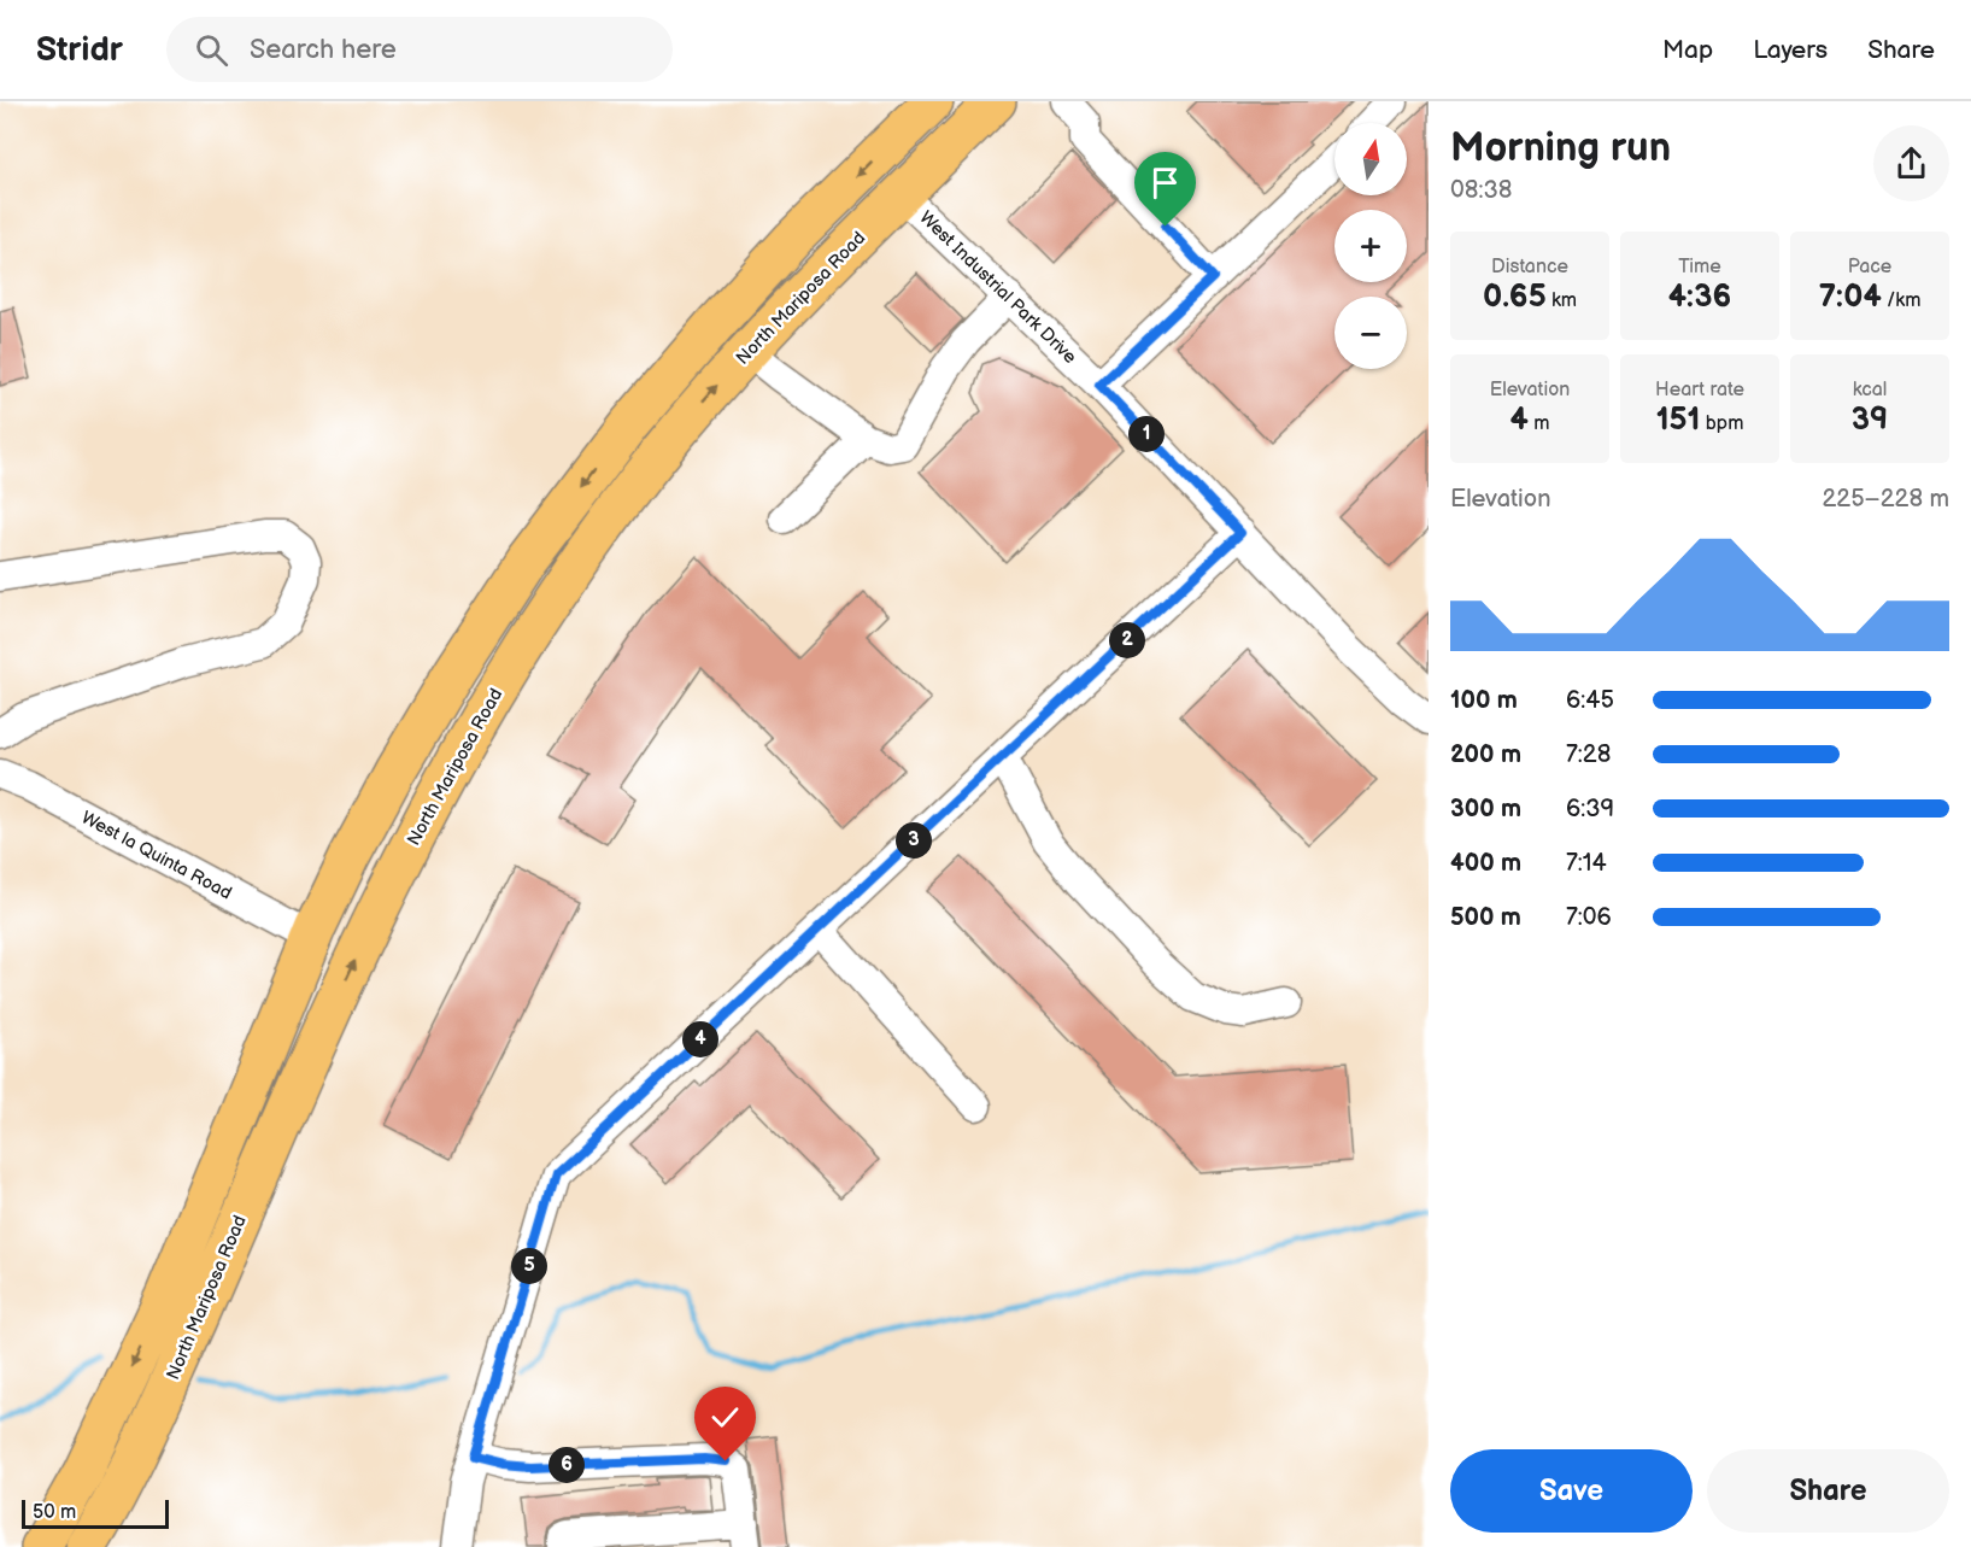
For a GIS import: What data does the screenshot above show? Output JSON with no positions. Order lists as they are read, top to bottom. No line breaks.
{"streets":{"highway":["North Mariposa Road"],"street":["West Industrial Park Drive","West la Quinta Road"]},"crossings":[["West Industrial Park Drive","North Mariposa Road"],["North Mariposa Road","West la Quinta Road"]],"scale_bar":"50 m","north":"top","page":{"header":"Stridr","search":"Search here","nav":["Map","Layers","Share"],"heading":["Morning run","08:38"],"map_buttons":["+","−"],"stats":[["Distance","0.65 km"],["Time","4:36"],["Pace","7:04 /km"],["Elevation","4 m"],["Heart rate","151 bpm"],["kcal","39"]],"pins":["1","2","3","4","5","6"],"chart":["Elevation","225–228 m"],"list":[{"name":"100 m","note":"6:45"},{"name":"200 m","note":"7:28"},{"name":"300 m","note":"6:39"},{"name":"400 m","note":"7:14"},{"name":"500 m","note":"7:06"}],"buttons":["Save","Share"],"scale":"50 m"}}
